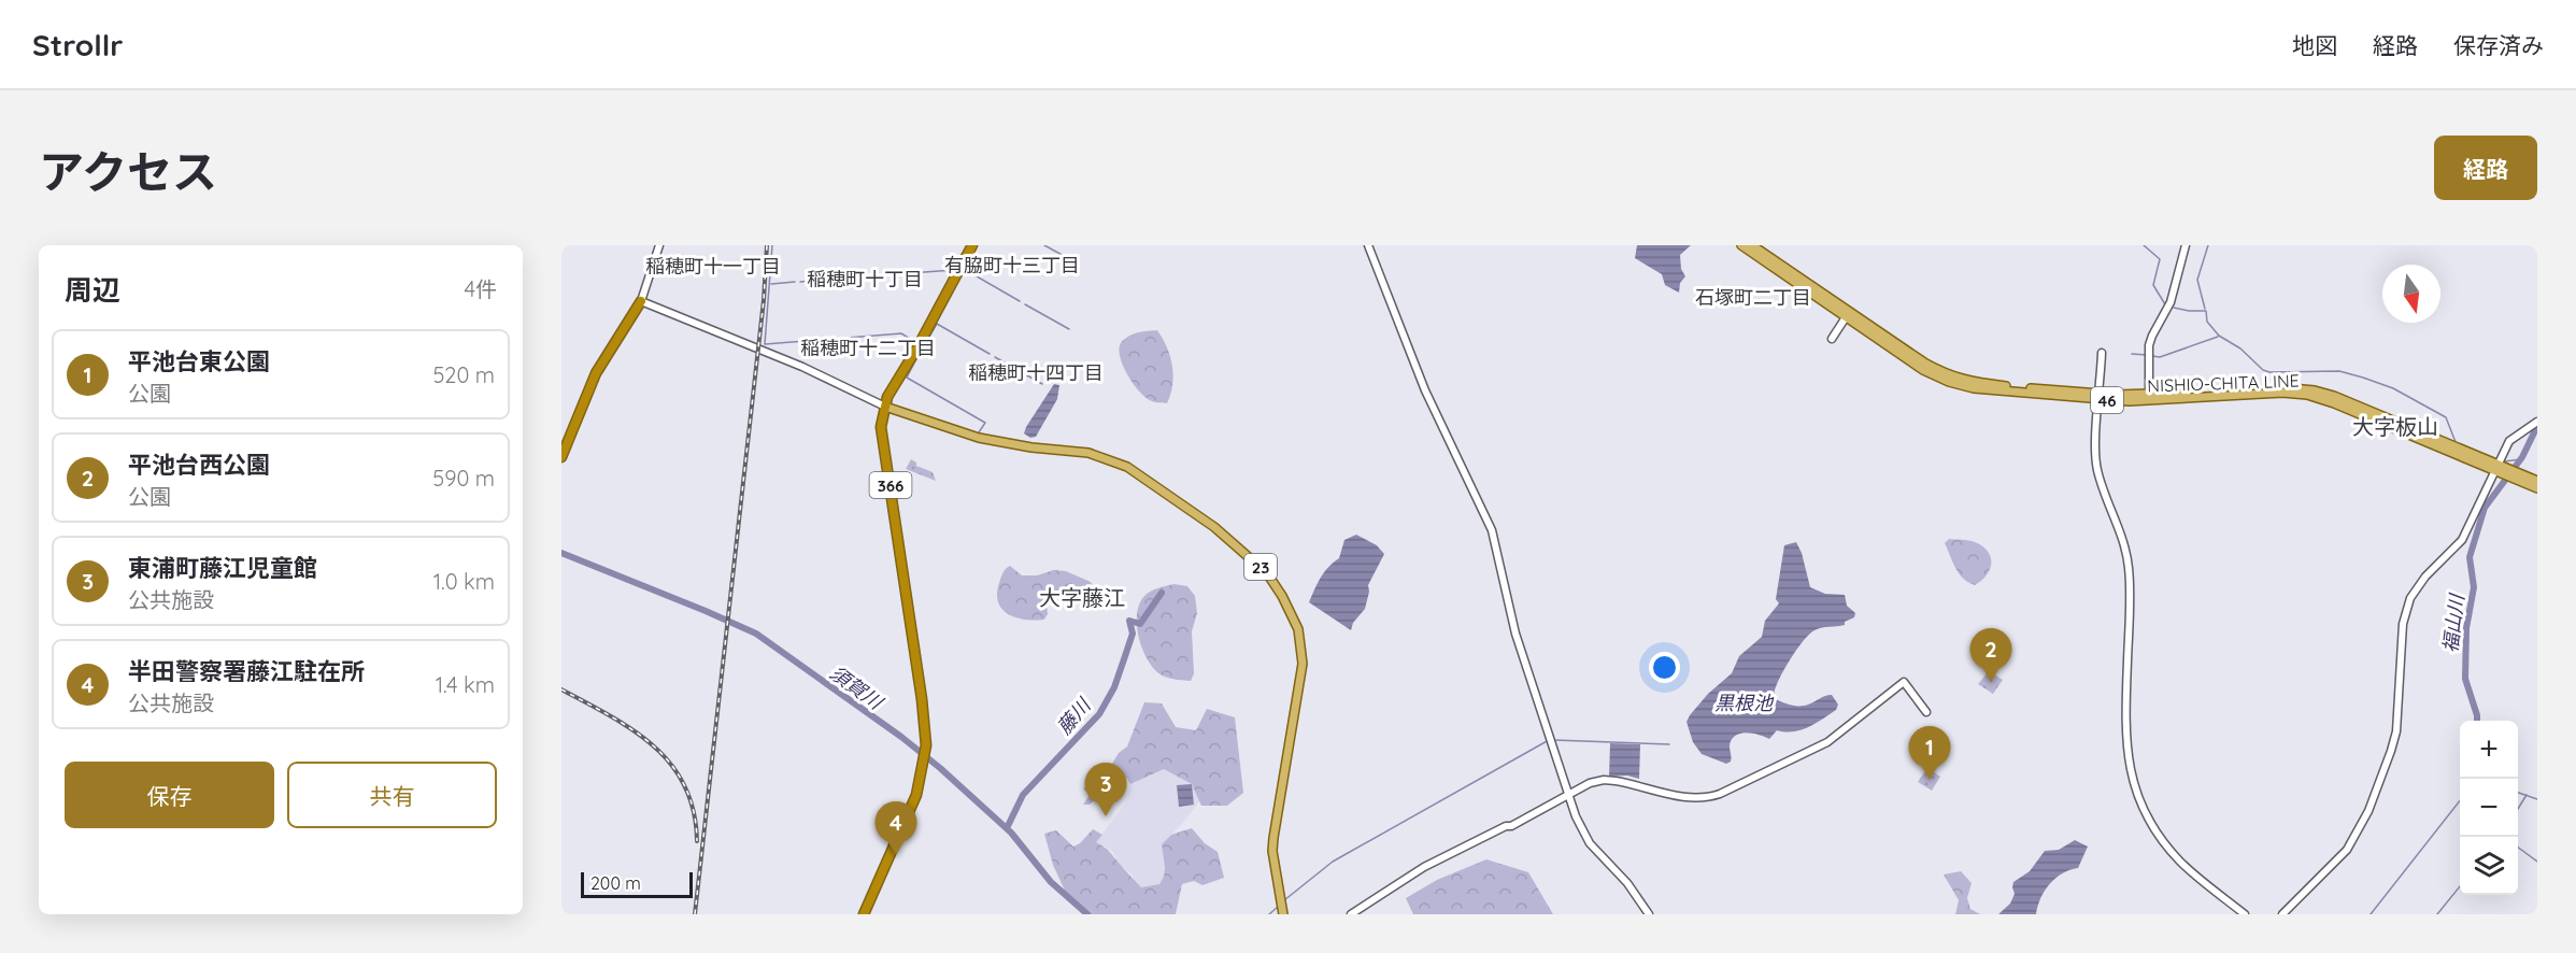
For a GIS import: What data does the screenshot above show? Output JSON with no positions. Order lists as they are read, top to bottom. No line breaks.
{"streets":{"highway":["366"],"main road":["NISHIO-CHITA LINE","46","23"]},"crossings":[["366","23"]],"districts":["有脇町十三丁目","稲穂町十一丁目","稲穂町十丁目","石塚町二丁目","稲穂町十二丁目","稲穂町十四丁目","大字板山","大字藤江"],"water":["福山川","須賀川","黒根池","藤川"],"scale_bar":"200 m","north":"bottom","page":{"header":"Strollr","nav":["地図","経路","保存済み"],"title":"アクセス","buttons":["経路",["保存","共有"]],"heading":["周辺","4件"],"list":[{"mark":"1","name":"平池台東公園","note":"公園","value":"520 m"},{"mark":"2","name":"平池台西公園","note":"公園","value":"590 m"},{"mark":"3","name":"東浦町藤江児童館","note":"公共施設","value":"1.0 km"},{"mark":"4","name":"半田警察署藤江駐在所","note":"公共施設","value":"1.4 km"}],"pins":["2","1","3","4"],"map_buttons":["+","−"],"scale":"200 m"}}
